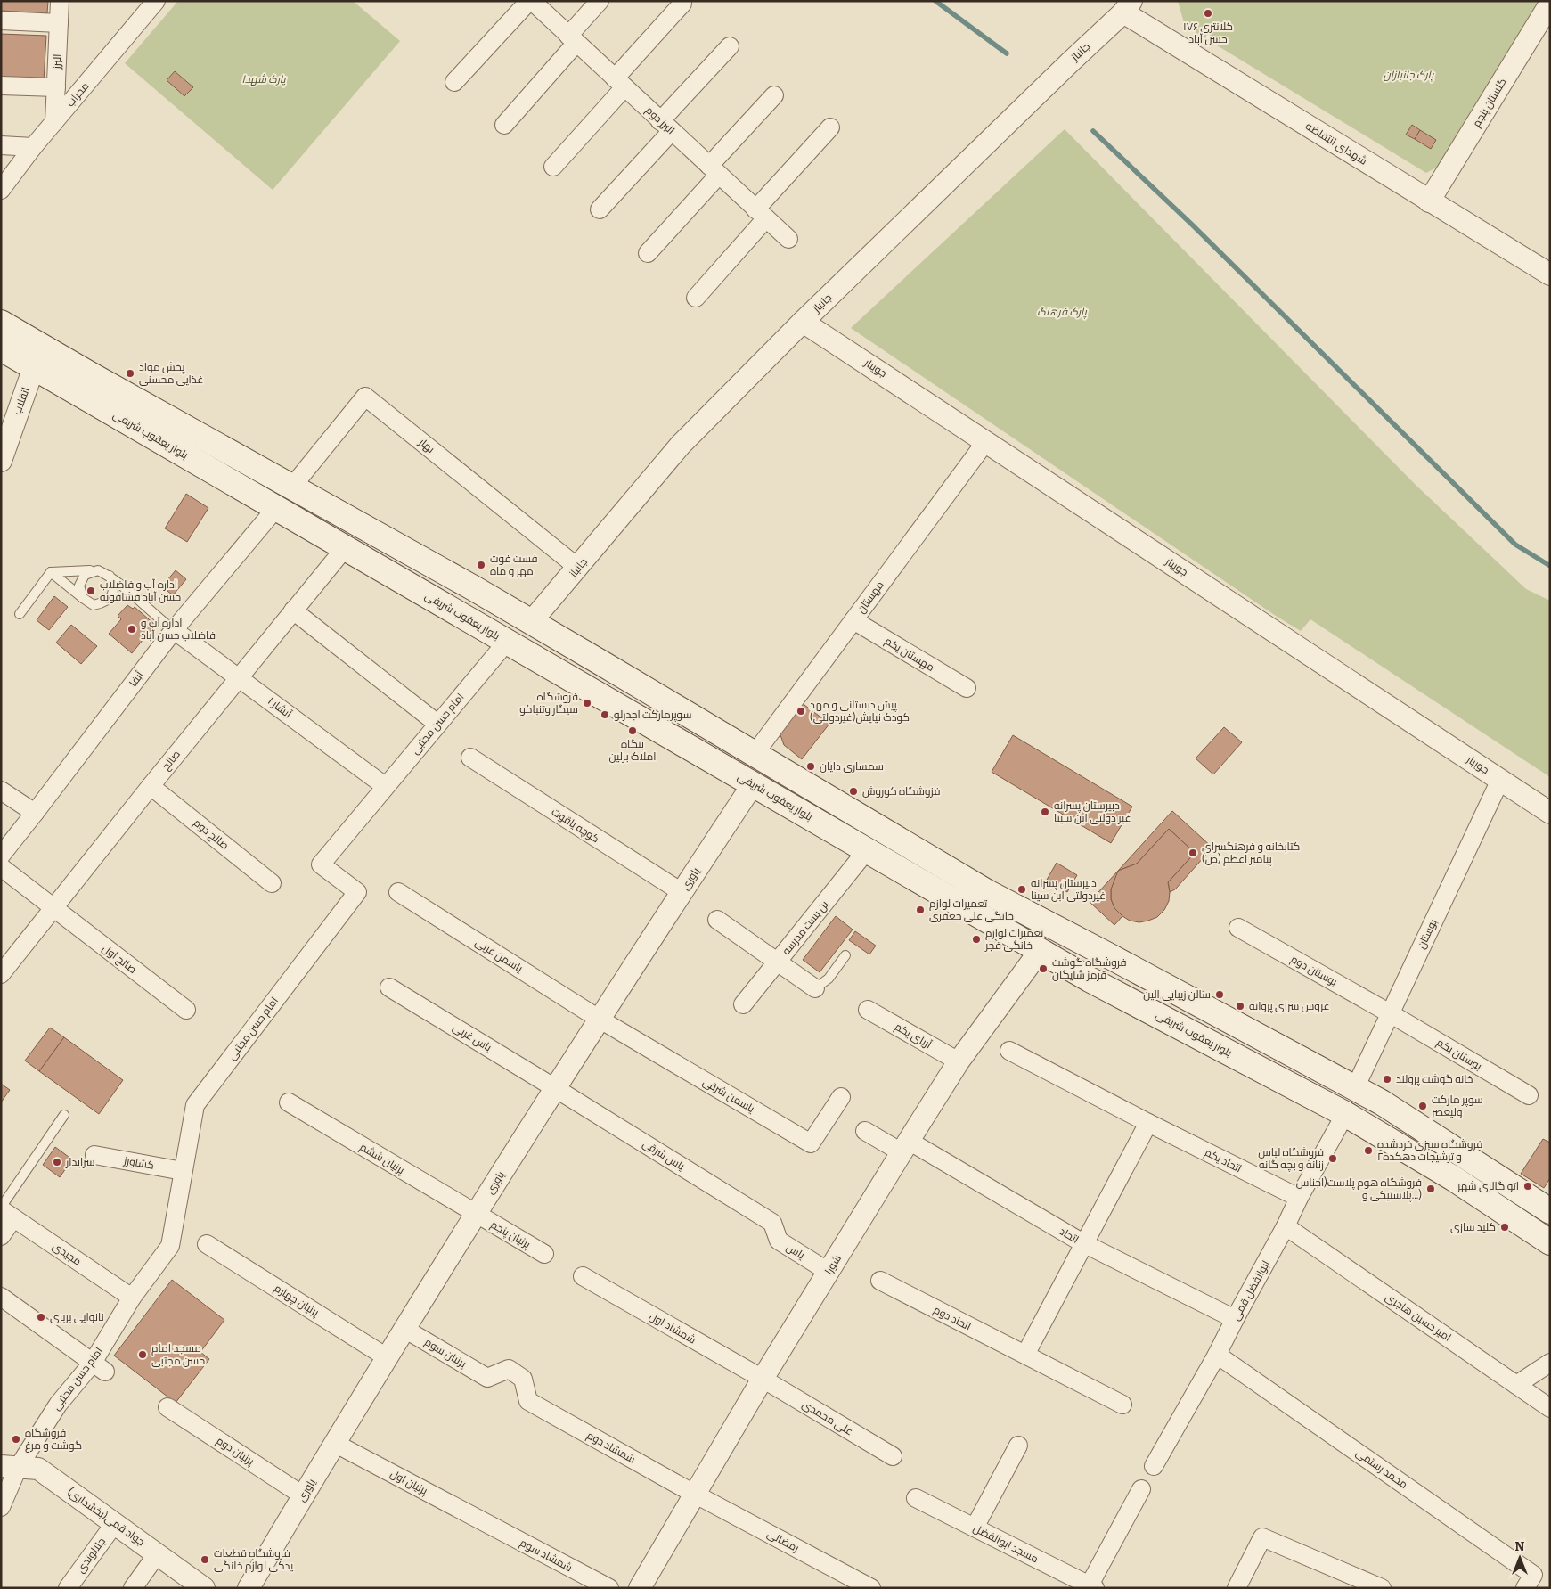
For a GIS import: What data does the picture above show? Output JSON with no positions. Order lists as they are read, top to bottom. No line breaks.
{"streets":{"main road":["بلوار یعقوب شریفی"],"street":["جانباز","البرز","محراب","گلستان پنجم","البرز دوم","شهدای انتفاضه","جویبار","انقلاب","بهار","مهستان","مهستان یکم","آبفا","آبشار ۱","امام حسن مجتبی","صالح","کوچه یاقوت","صالح دوم","یاوری","بن بست مدرسه","بوستان","یاسمن غربی","صالح اول","بوستان دوم","آریای یکم","یاس غربی","بوستان یکم","یاسمن شرقی","یاس شرقی","پرنیان ششم","اتحاد یکم","کشاورز","پرنیان پنجم","اتحاد","یاس","مجیدی","شورا","ابوالفضل قمی","پرنیان چهارم","امیر حسین هاجری","اتحاد دوم","شمشاد اول","پرنیان سوم","علی محمدی","شمشاد دوم","پرنیان دوم","محمد رستمی","پرنیان اول","جواد قمی(بخشداری)","رمضانی","مسجد ابوالفضل","جلالوندی","شمشاد سوم"]},"crossings":[["جانباز","شهدای انتفاضه"],["جانباز","جویبار"],["جانباز","بلوار یعقوب شریفی"],["جانباز","بهار"],["البرز","محراب"],["گلستان پنجم","شهدای انتفاضه"],["جویبار","مهستان"],["جویبار","بوستان"],["انقلاب","بلوار یعقوب شریفی"],["بلوار یعقوب شریفی","بهار"],["بلوار یعقوب شریفی","مهستان"],["بلوار یعقوب شریفی","آبفا"],["بلوار یعقوب شریفی","امام حسن مجتبی"],["بلوار یعقوب شریفی","صالح"],["بلوار یعقوب شریفی","یاوری"],["بلوار یعقوب شریفی","بن بست مدرسه"],["بلوار یعقوب شریفی","بوستان"],["بلوار یعقوب شریفی","شورا"],["بلوار یعقوب شریفی","ابوالفضل قمی"],["مهستان","مهستان یکم"],["آبفا","آبشار ۱"],["آبشار ۱","امام حسن مجتبی"],["آبشار ۱","صالح"],["امام حسن مجتبی","کشاورز"],["امام حسن مجتبی","مجیدی"],["امام حسن مجتبی","جواد قمی(بخشداری)"],["صالح","صالح دوم"],["صالح","صالح اول"],["کوچه یاقوت","یاوری"],["یاوری","یاسمن غربی"],["یاوری","یاس غربی"],["یاوری","یاسمن شرقی"],["یاوری","یاس شرقی"],["یاوری","پرنیان ششم"],["یاوری","پرنیان پنجم"],["یاوری","پرنیان چهارم"],["یاوری","پرنیان سوم"],["یاوری","پرنیان دوم"],["یاوری","پرنیان اول"],["بوستان","بوستان دوم"],["بوستان","بوستان یکم"],["یاسمن غربی","یاسمن شرقی"],["بوستان دوم","بوستان یکم"],["آریای یکم","شورا"],["یاس غربی","یاس شرقی"],["یاس شرقی","یاس"],["پرنیان ششم","پرنیان پنجم"],["اتحاد یکم","ابوالفضل قمی"],["اتحاد","شورا"],["اتحاد","ابوالفضل قمی"],["یاس","شورا"],["شورا","شمشاد اول"],["شورا","علی محمدی"],["شورا","شمشاد دوم"],["شورا","رمضانی"],["ابوالفضل قمی","امیر حسین هاجری"],["ابوالفضل قمی","محمد رستمی"],["شمشاد اول","علی محمدی"],["پرنیان سوم","شمشاد دوم"],["شمشاد دوم","رمضانی"],["پرنیان اول","شمشاد سوم"],["جواد قمی(بخشداری)","جلالوندی"]],"parks":["پارک جانبازان","پارک شهدا","پارک فرهنگ"],"places":["کلانتری ۱۷۶ حسن آباد","پخش مواد غذایی محسنی","فست فوت مهر و ماه","اداره آب و فاضلاب حسن آباد فشافویه","اداره آب و فاضلاب حسن آباد","فروشگاه سیگار وتنباکو","پیش دبستانی و مهد کودک نیایش(غیردولتی)","سوپرمارکت اجدرلو","بنگاه املاک برلین","سمساری دایان","فزوشگاه کوروش","دبیرستان پسرانه غیر دولتی ابن سینا","کتابخانه و فرهنگسرای پیامبر اعظم (ص)","دبیرستان پسرانه غیردولتی ابن سینا","تعمیرات لوازم خانگی علی جعفری","تعمیرات لوازم خانگی فجر","فروشگاه گوشت قرمز شایگان","سالن زیبایی الین","عروس سرای پروانه","خانه گوشت پرولند","سوپر مارکت ولیعصر","فروشگاه سبزی خردشده و ترشیجات دهکده۲","فروشگاه لباس زنانه و بچه گانه","سرایدار","اتو گالری شهر","فروشگاه هوم پلاست(اجناس پلاستیکی و...)","کلید سازی","نانوایی بربری","مسجد امام حسن مجتبی","فروشگاه گوشت و مرغ","فروشگاه قطعات یدکی لوازم خانگی"],"north":"top"}
